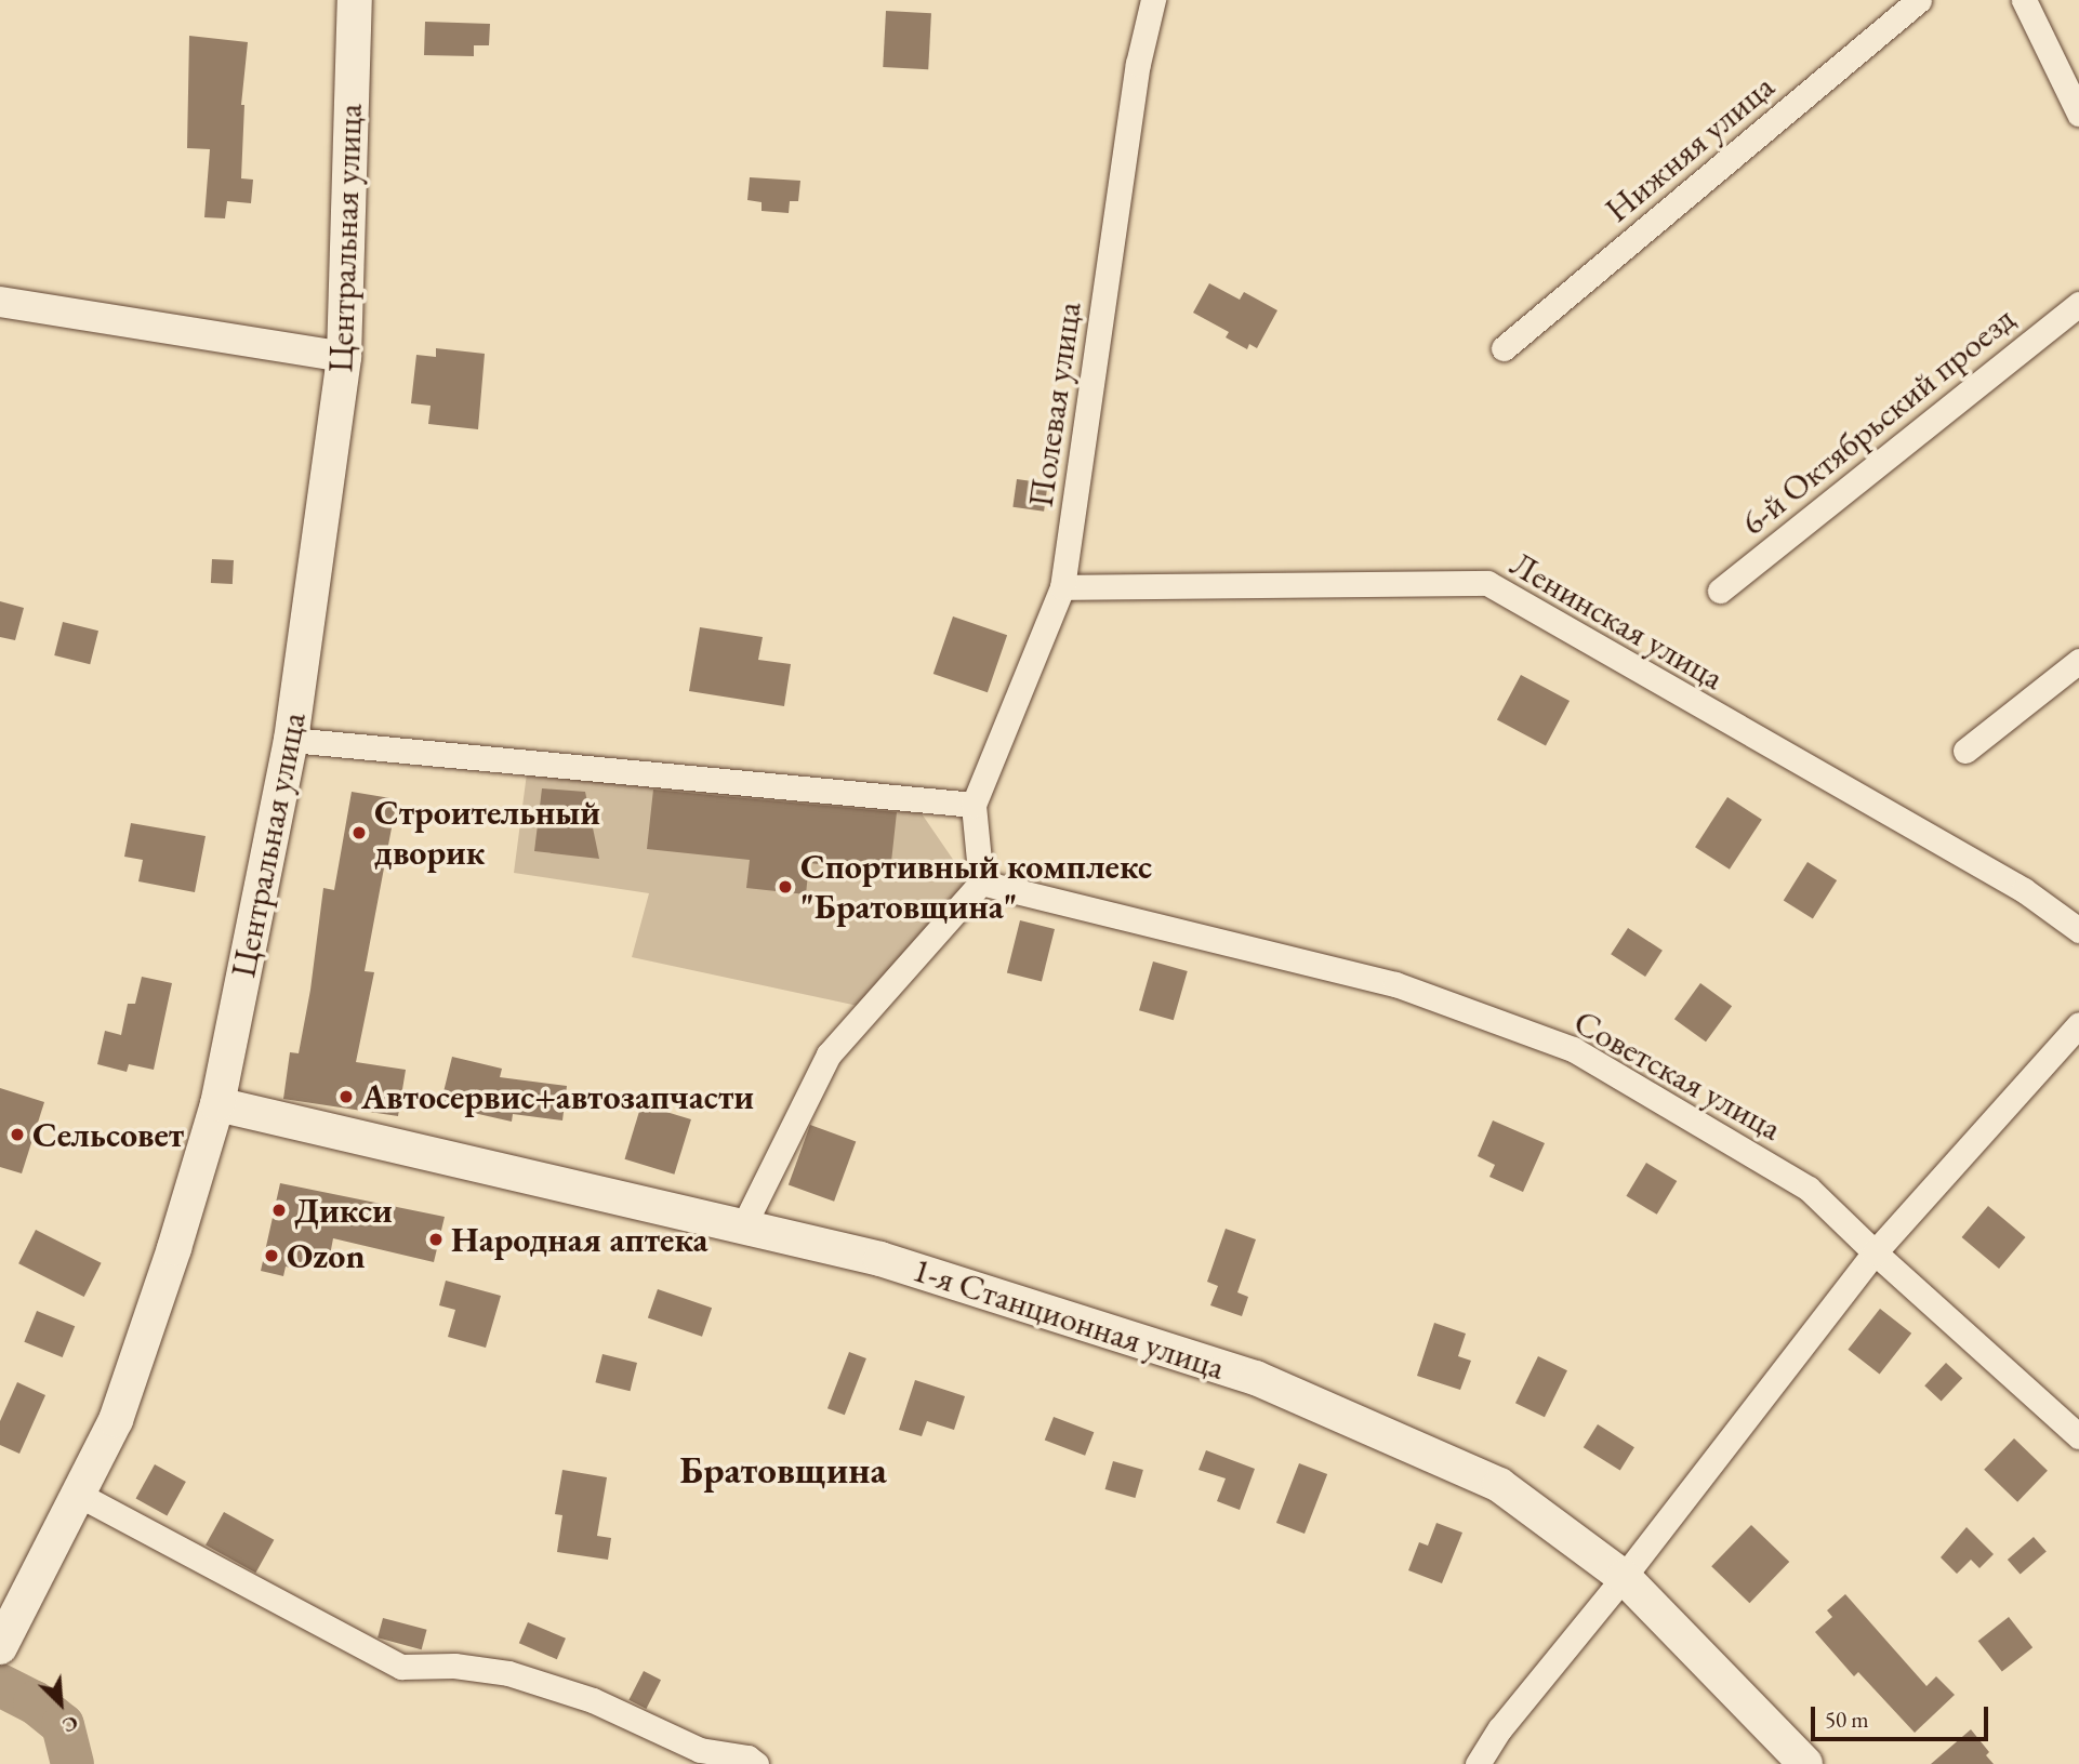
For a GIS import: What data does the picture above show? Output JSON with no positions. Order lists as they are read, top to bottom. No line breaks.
{"streets":{"main road":["Центральная улица","1-я Станционная улица"],"street":["Нижняя улица","Полевая улица","6-й Октябрьский проезд","Ленинская улица","Советская улица"]},"crossings":[["Центральная улица","1-я Станционная улица"],["Полевая улица","Ленинская улица"]],"districts":["Братовщина"],"places":["Строительный дворик","Спортивный комплекс \"Братовщина\"","Автосервис+автозапчасти","Сельсовет","Дикси","Народная аптека","Ozon"],"scale_bar":"50 m","north":"bottom right"}
